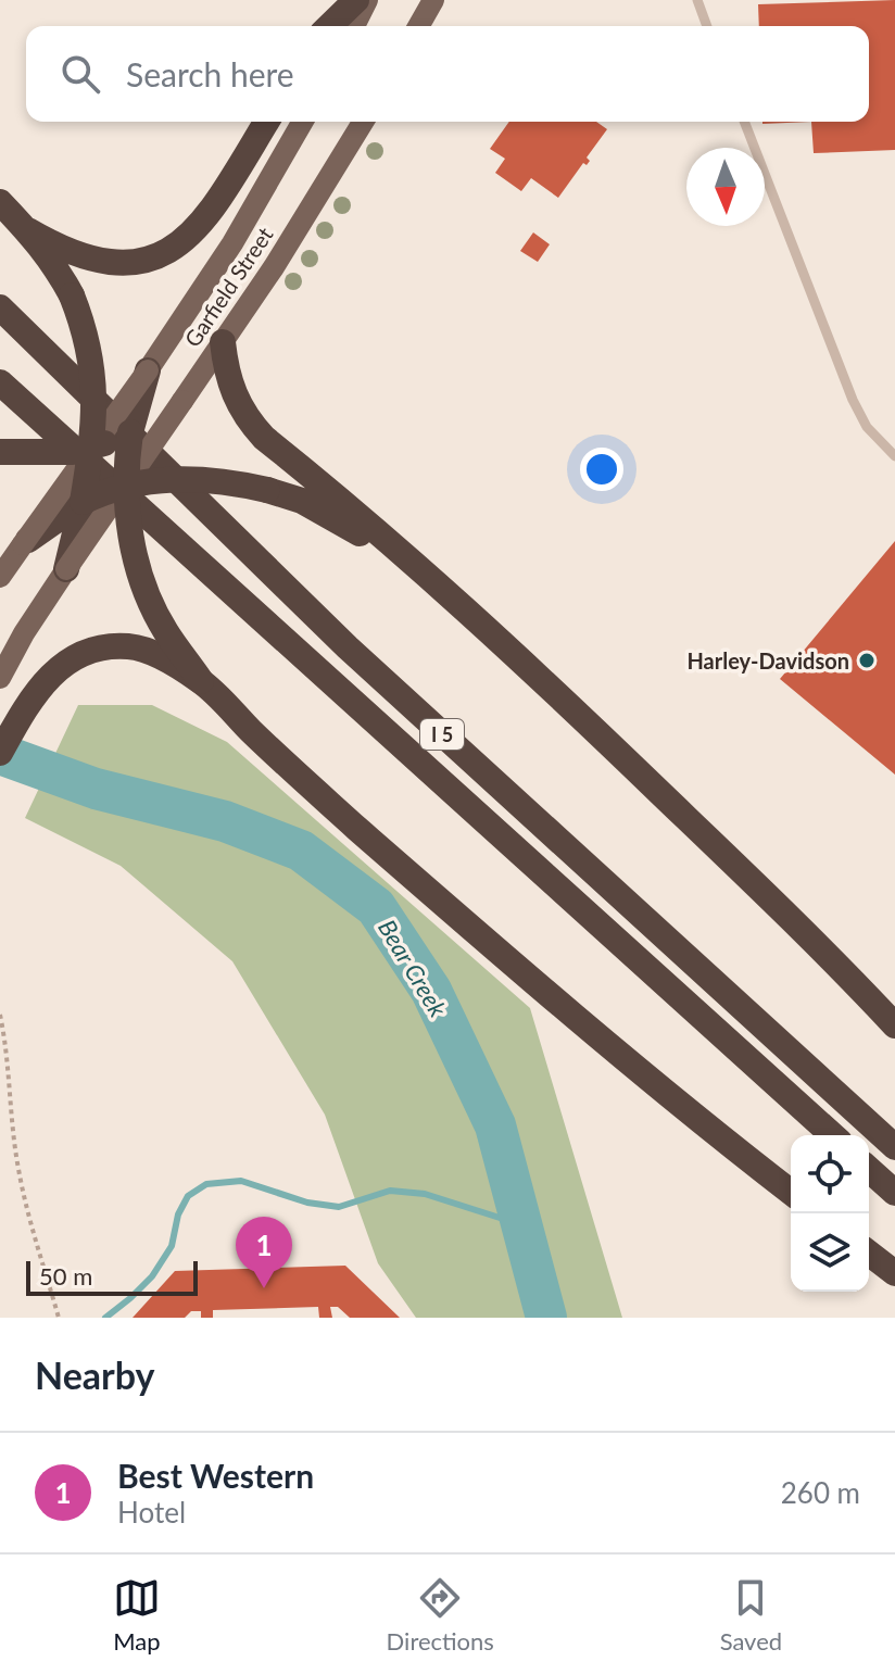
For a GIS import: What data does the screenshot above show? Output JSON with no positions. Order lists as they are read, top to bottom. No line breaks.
{"streets":{"highway":["I 5"],"main road":["Garfield Street"]},"water":["Bear Creek"],"places":["Harley-Davidson"],"scale_bar":"50 m","north":"bottom","page":{"search":"Search here","pins":"1","scale":"50 m","heading":"Nearby","list":[{"mark":"1","name":"Best Western","note":"Hotel","value":"260 m"}],"nav":["Map","Directions","Saved"]}}
